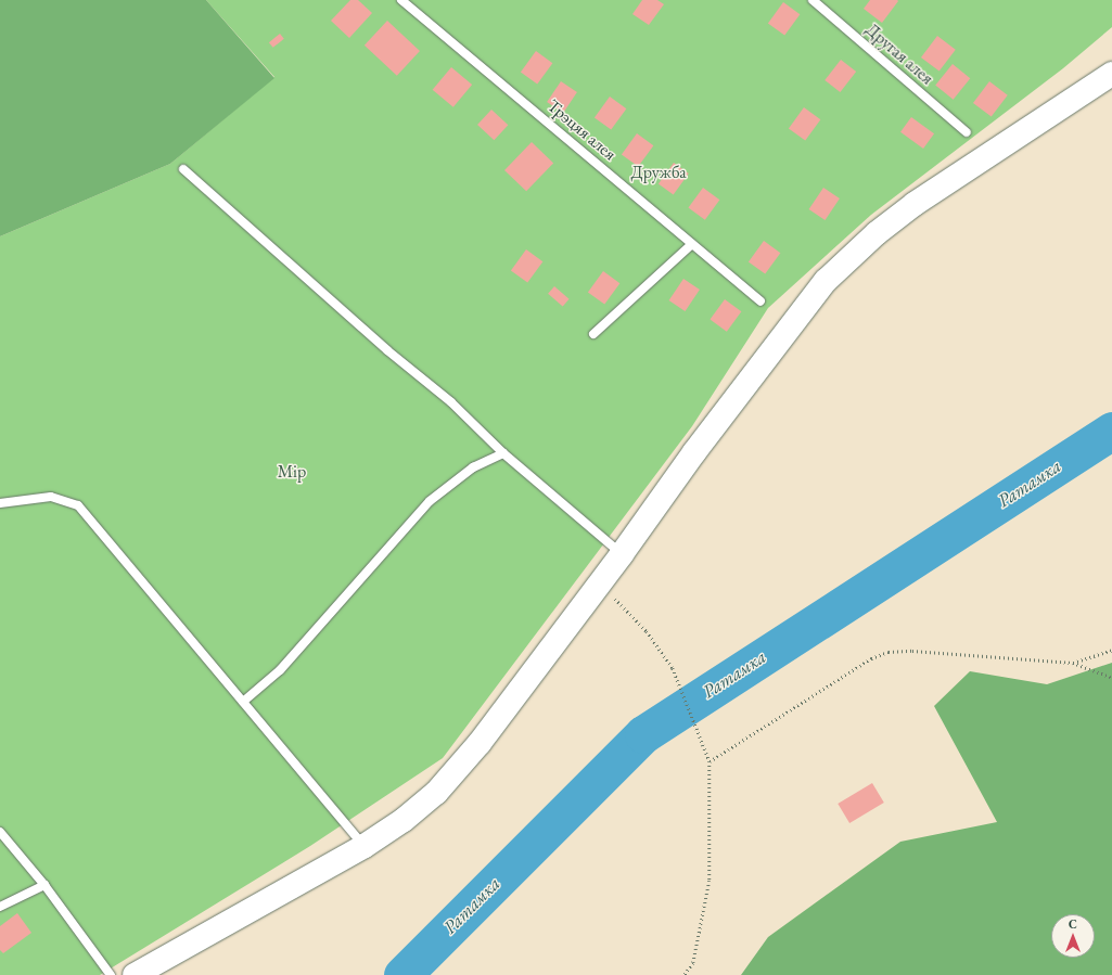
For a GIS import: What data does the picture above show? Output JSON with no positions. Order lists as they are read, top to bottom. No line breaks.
{"streets":{"lane":["Другая алея","Трэцяя алея"]},"water":["Ратамка"],"parks":["Дружба","Мір"],"north":"top"}
